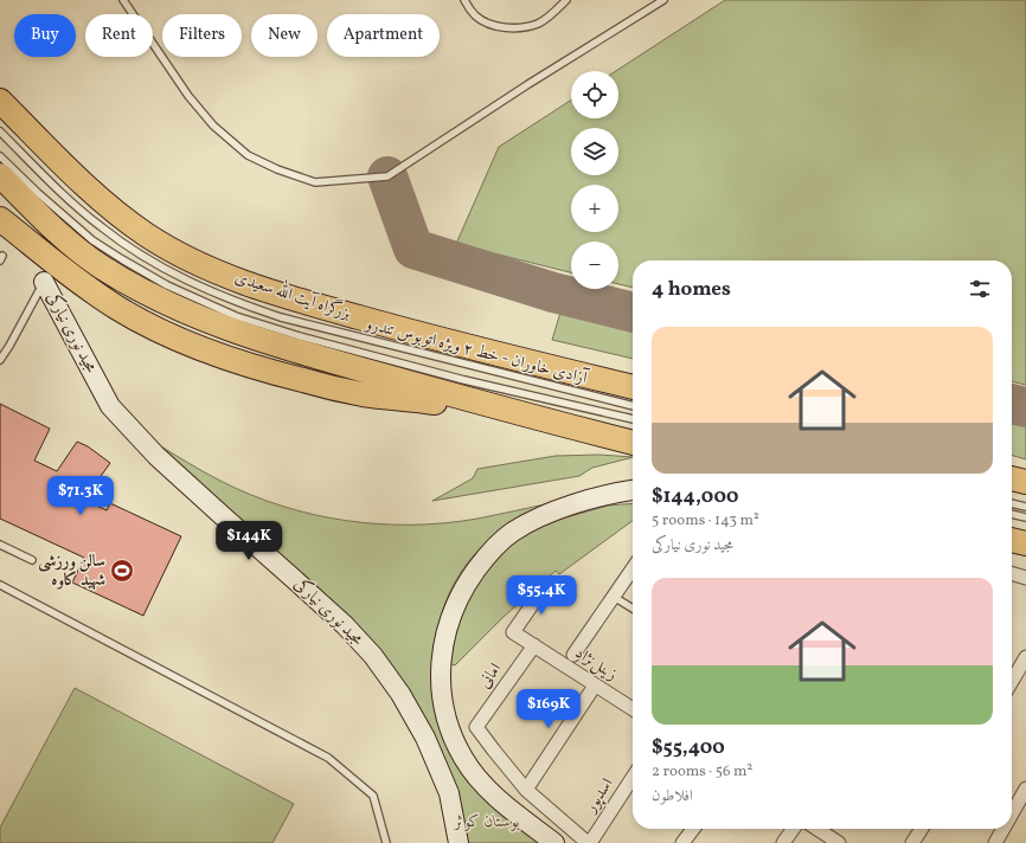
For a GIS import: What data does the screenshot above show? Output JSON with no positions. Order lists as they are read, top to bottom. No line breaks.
{"streets":{"highway":["بزرگراه آیت الله سعیدی"],"main road":["مجید نوری نیارکی"],"street":["زینل‌نژاد","امانی","اسدپور"],"lane":["آزادی خاوران - خط ۲ ویژه اتوبوس تندرو"]},"crossings":[["زینل‌نژاد","امانی"]],"parks":["بوستان کوثر"],"places":{"sports":["سالن ورزشی شهید کاوه"]},"page":{"chip":["Buy","Rent","Filters","New","Apartment"],"map_buttons":["+","−"],"heading":"4 homes","list":[{"name":"$144,000","note":"5 rooms · 143 m² · مجید نوری نیارکی"},{"name":"$55,400","note":"2 rooms · 56 m² · افلاطون"}],"price":["$71.3K","$144K","$55.4K","$169K"]}}
